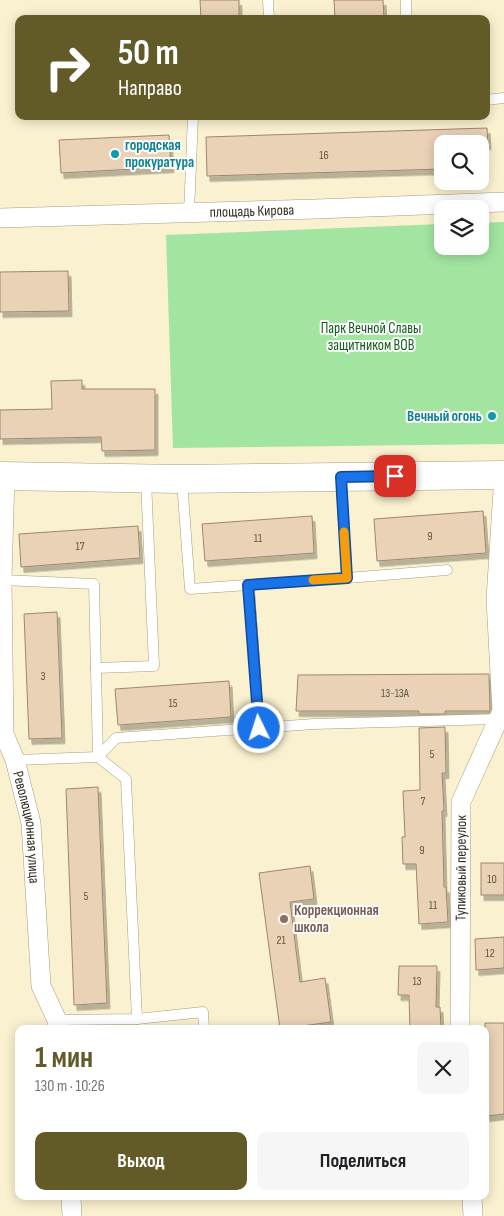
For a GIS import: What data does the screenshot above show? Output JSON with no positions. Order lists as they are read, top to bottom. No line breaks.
{"streets":{"street":["площадь Кирова","Революционная улица","Тупиковый переулок"]},"parks":["Парк Вечной Славы защитником ВОВ"],"places":["городская прокуратура","Вечный огонь","Коррекционная школа"],"house_numbers":["16","9","11","17","3","13-13А","15","5","7","9","10","5","11","21","12","13"],"page":{"turn":["50 m","Направо"],"heading":["1 мин","130 m · 10:26"],"buttons":["Выход","Поделиться"]}}
